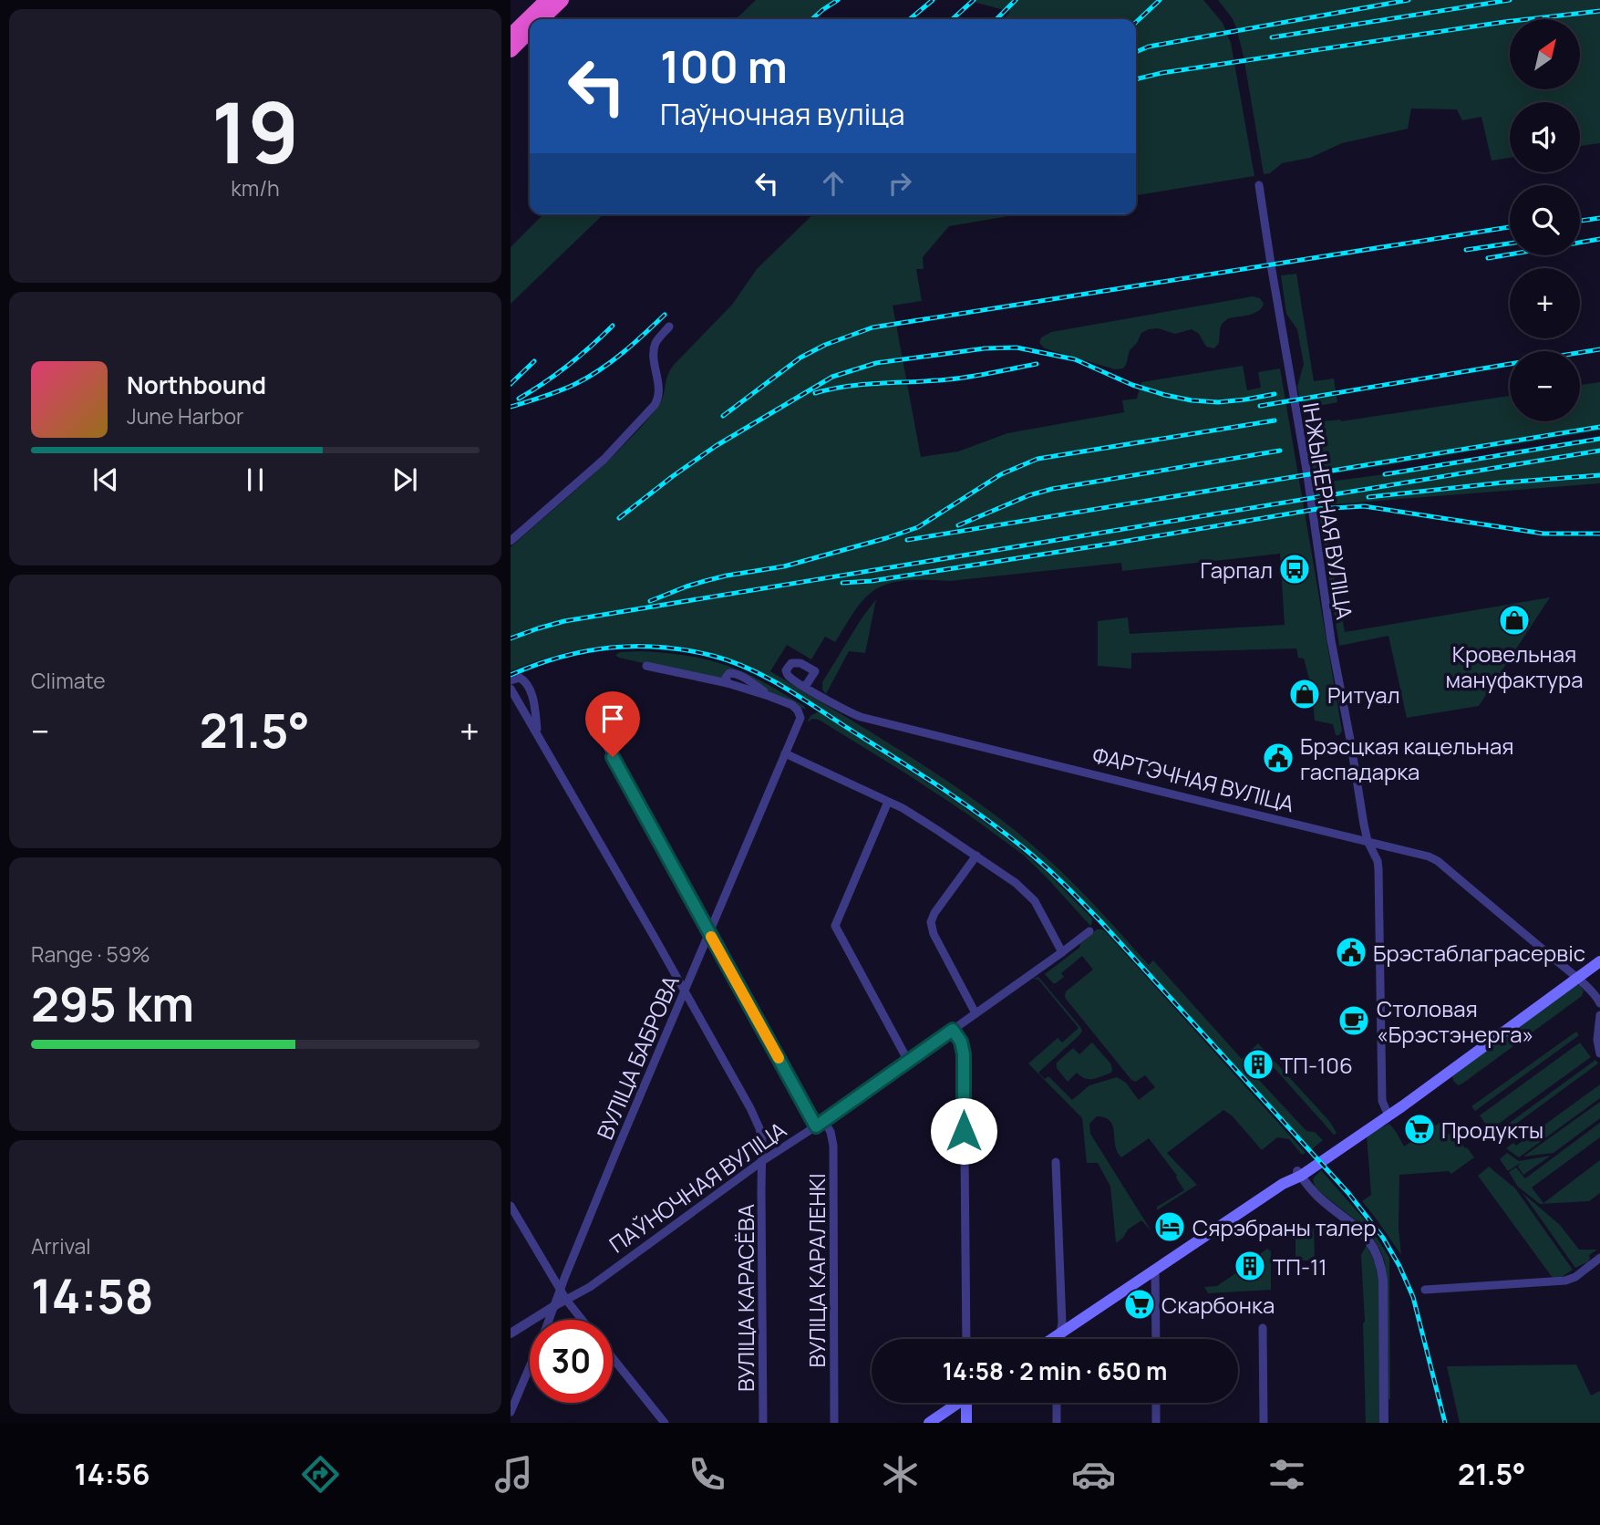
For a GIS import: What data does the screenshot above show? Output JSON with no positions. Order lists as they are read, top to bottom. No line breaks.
{"streets":{"street":["ІНЖЫНЕРНАЯ ВУЛІЦА","ФАРТЭЧНАЯ ВУЛІЦА","ВУЛІЦА БАБРОВА","ПАЎНОЧНАЯ ВУЛІЦА","ВУЛІЦА КАРАЛЕНКІ","ВУЛІЦА КАРАСЁВА"]},"crossings":[["ІНЖЫНЕРНАЯ ВУЛІЦА","ФАРТЭЧНАЯ ВУЛІЦА"],["ВУЛІЦА БАБРОВА","ПАЎНОЧНАЯ ВУЛІЦА"],["ВУЛІЦА БАБРОВА","ВУЛІЦА КАРАСЁВА"],["ПАЎНОЧНАЯ ВУЛІЦА","ВУЛІЦА КАРАЛЕНКІ"],["ПАЎНОЧНАЯ ВУЛІЦА","ВУЛІЦА КАРАСЁВА"]],"places":{"bus stop":["Гарпал"],"shop":["Кровельная мануфактура","Ритуал"],"public building":["Брэсцкая кацельная гаспадарка","Брэстаблаграсервіс"],"cafe":["Столовая «Брэстэнерга»"],"building":["ТП-106","ТП-11"],"supermarket":["Продукты","Скарбонка"],"hotel":["Сярэбраны талер"]},"north":"top right","page":{"tile":[["19","km/h"],"Climate",["Range · 59%","295 km"],["Arrival","14:58"]],"map_buttons":["+","−"],"turn":["100 m","Паўночная вуліца"],"song":["Northbound","June Harbor"],"heat":["−","21.5°","+"],"limit":"30","trip":"14:58 · 2 min · 650 m","tabs":["14:56","21.5°"]}}
